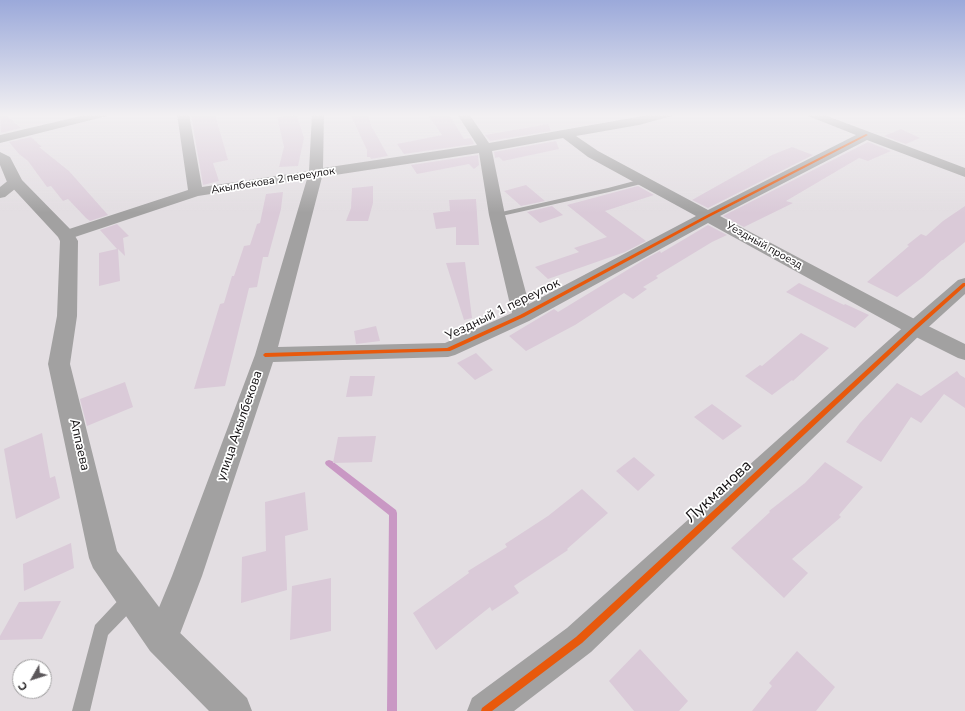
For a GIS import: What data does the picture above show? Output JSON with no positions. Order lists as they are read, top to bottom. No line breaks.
{"streets":{"street":["Акылбекова 2 переулок","Уездный проезд","Уездный 1 переулок","улица Акылбекова","Аппаева","Лукманова"]},"crossings":[["Акылбекова 2 переулок","улица Акылбекова"],["Акылбекова 2 переулок","Аппаева"],["Уездный проезд","Уездный 1 переулок"],["Уездный проезд","Лукманова"],["Уездный 1 переулок","улица Акылбекова"],["улица Акылбекова","Аппаева"]],"north":"bottom left"}
